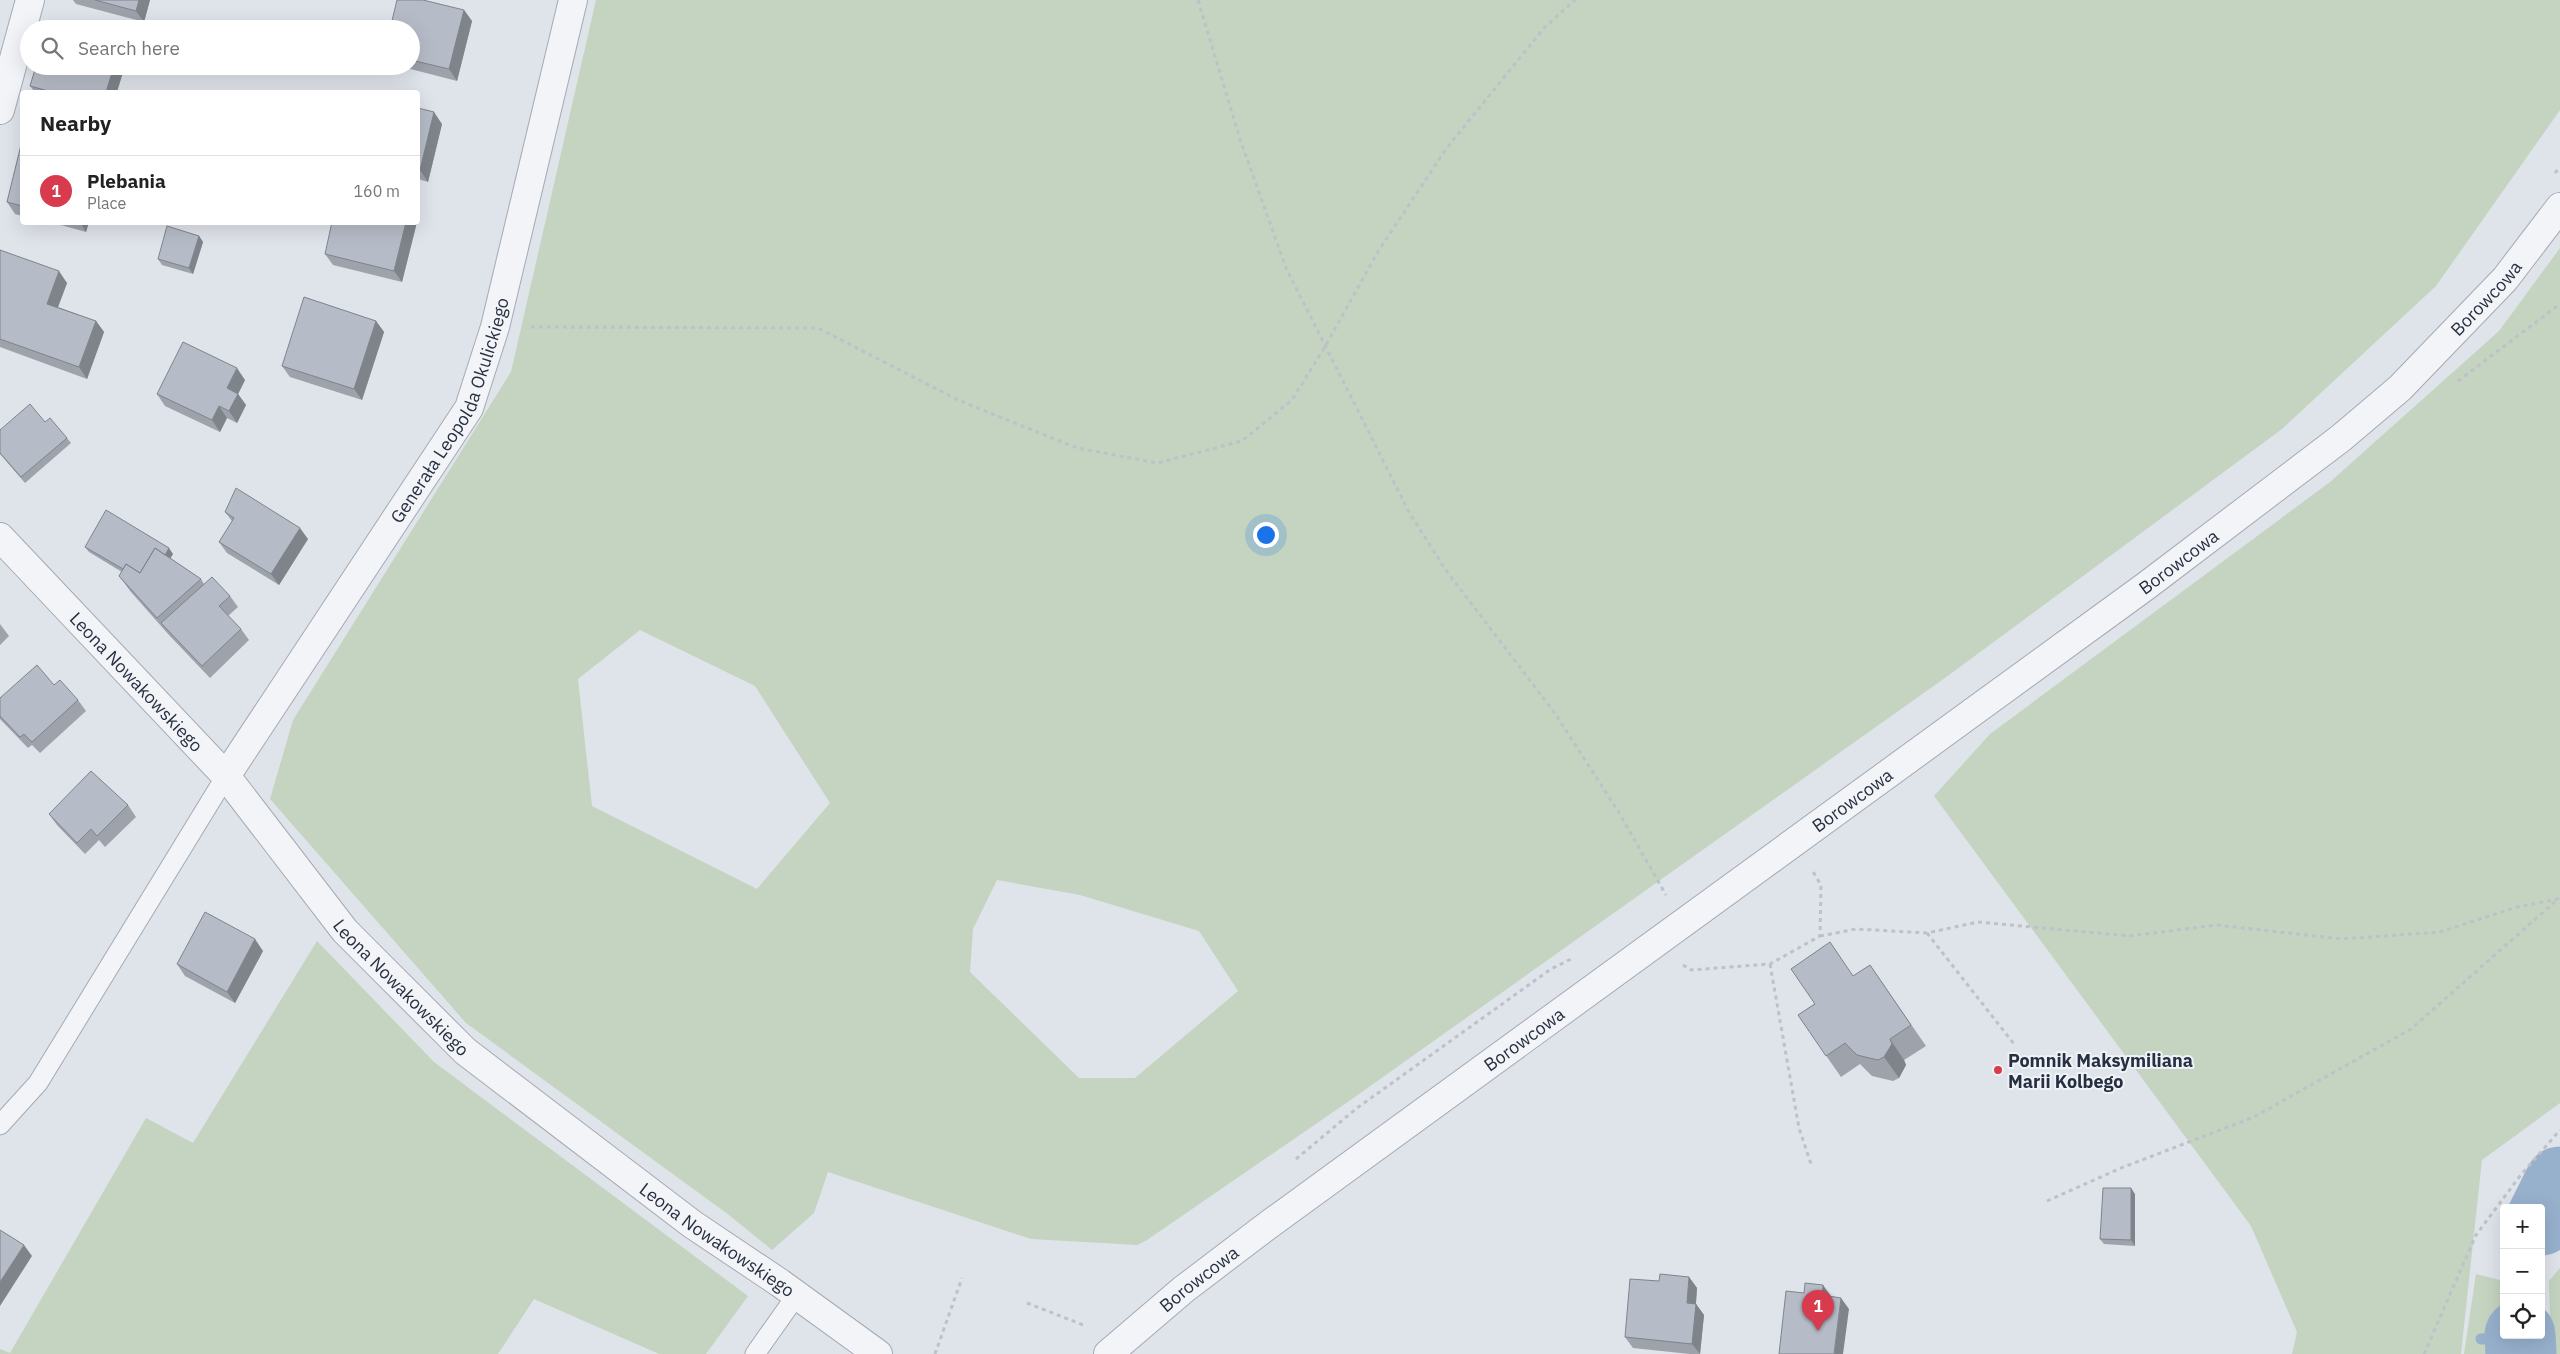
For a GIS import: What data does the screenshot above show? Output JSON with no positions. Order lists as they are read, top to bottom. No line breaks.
{"streets":{"street":["Borowcowa","Generała Leopolda Okulickiego","Leona Nowakowskiego"]},"crossings":[["Generała Leopolda Okulickiego","Leona Nowakowskiego"]],"places":["Pomnik Maksymiliana Marii Kolbego"],"page":{"search":"Search here","heading":"Nearby","list":[{"mark":"1","name":"Plebania","note":"Place","value":"160 m"}],"map_buttons":["+","−"],"pins":"1"}}
